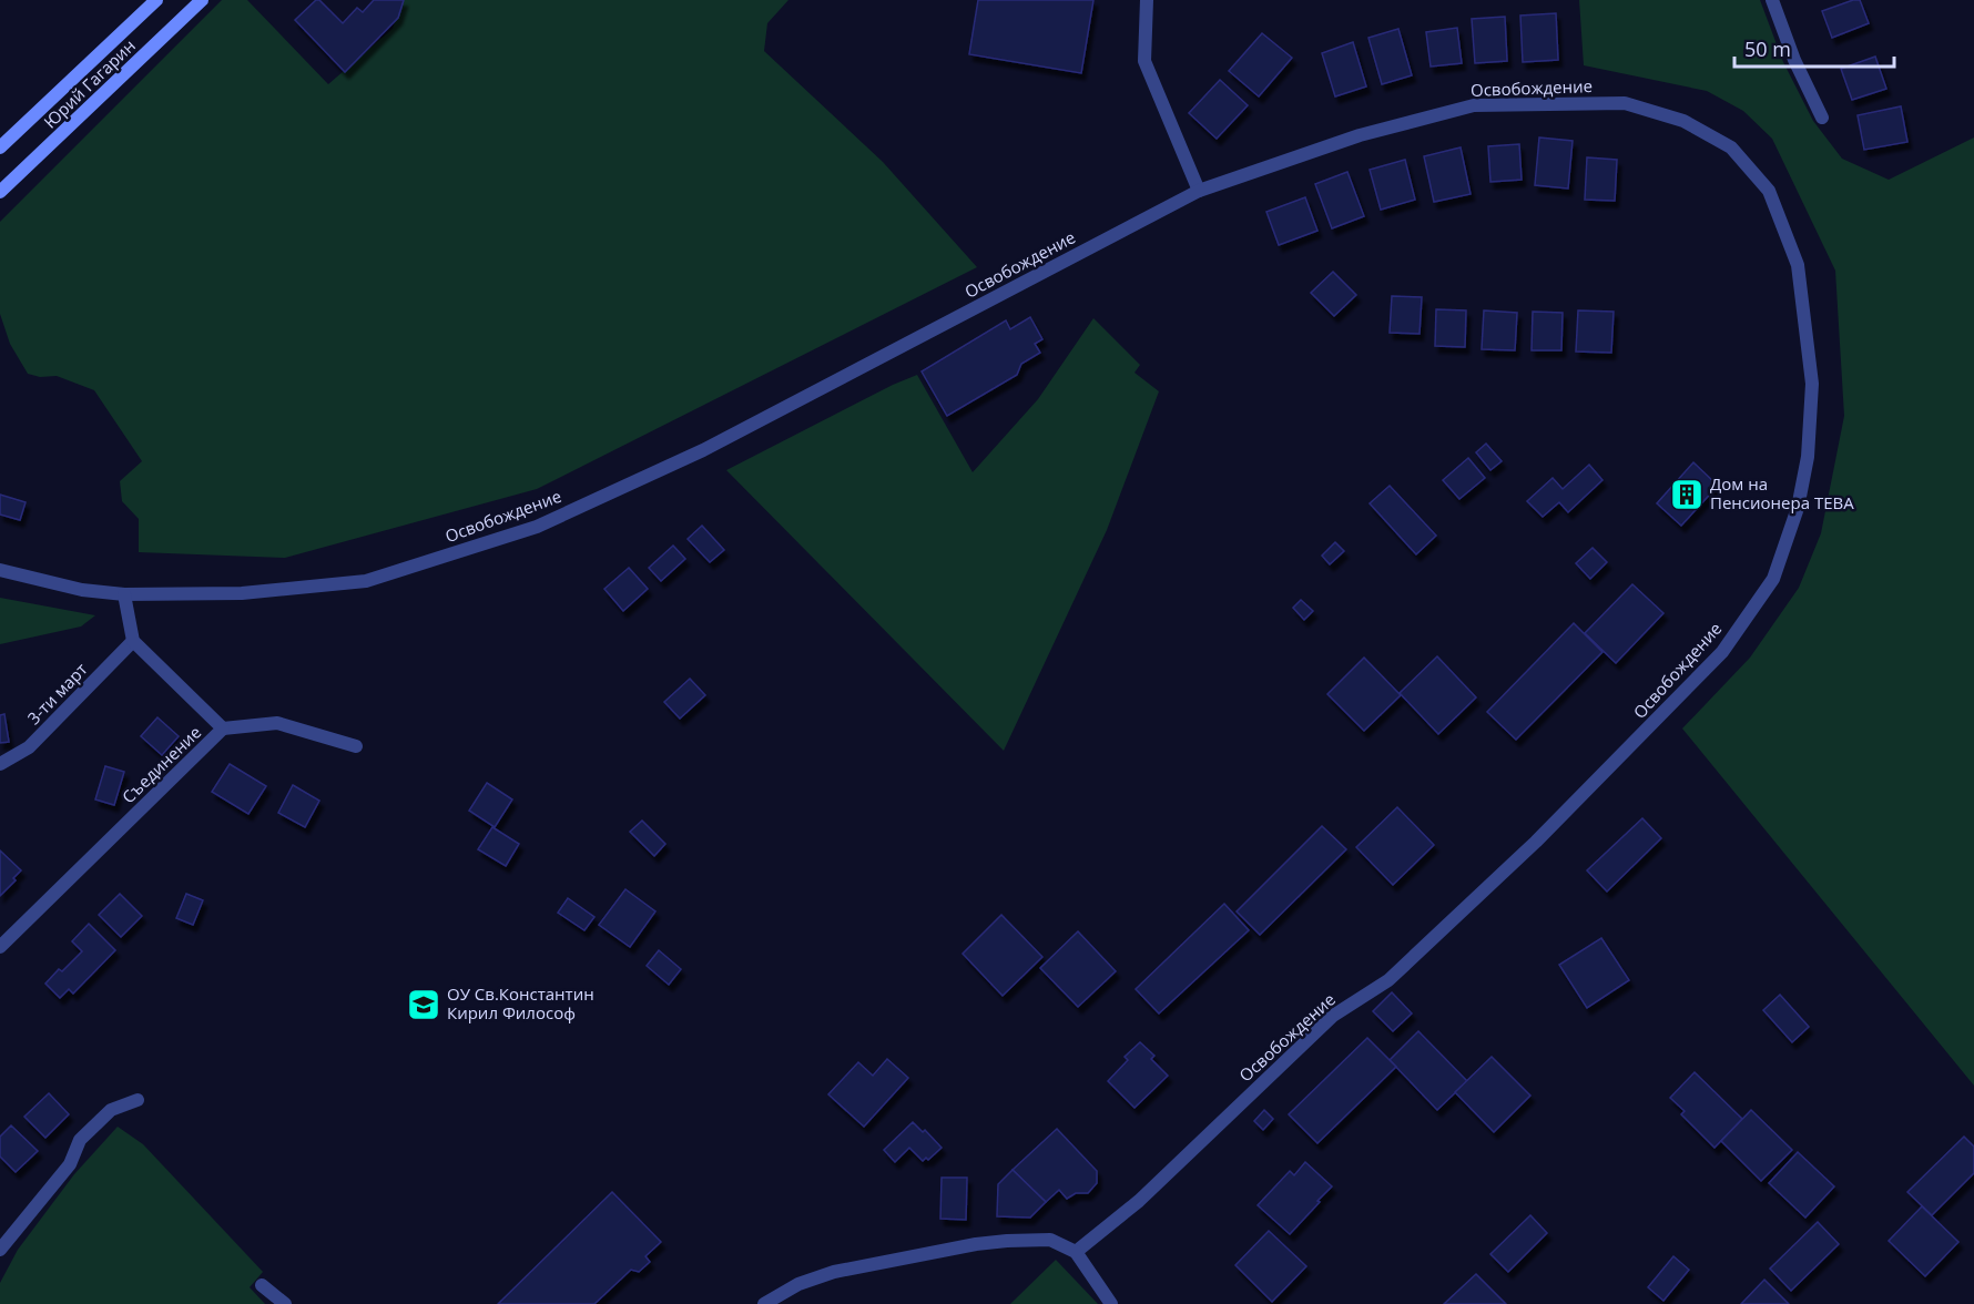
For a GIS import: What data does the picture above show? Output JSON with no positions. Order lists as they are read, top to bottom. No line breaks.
{"streets":{"street":["Юрий Гагарин","Освобождение","3-ти март","Съединение"]},"crossings":[["3-ти март","Съединение"]],"places":{"building":["Дом на Пенсионера ТЕВА"],"school or university":["ОУ Св.Константин Кирил Философ"]},"scale_bar":"50 m"}
